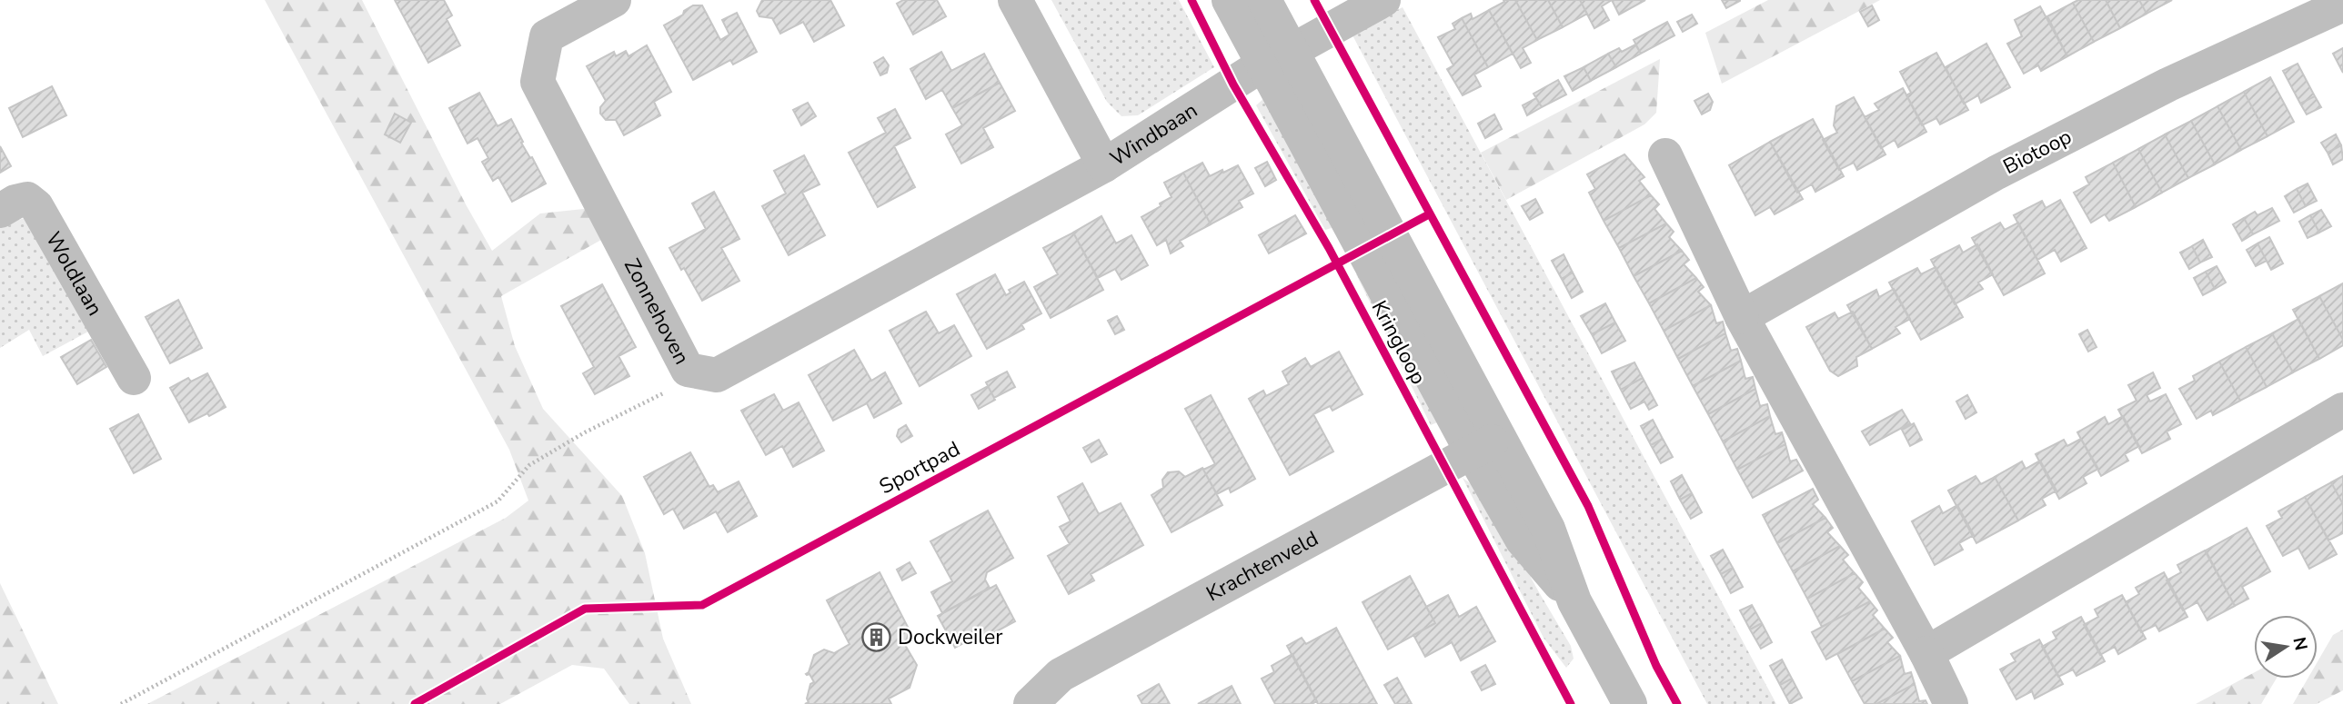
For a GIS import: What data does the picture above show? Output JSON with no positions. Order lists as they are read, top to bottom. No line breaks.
{"streets":{"street":["Windbaan","Biotoop","Woldlaan","Zonnehoven","Kringloop","Krachtenveld"],"cycle path":["Sportpad"]},"crossings":[["Windbaan","Zonnehoven"],["Windbaan","Kringloop"],["Kringloop","Krachtenveld"]],"places":{"building":["Dockweiler"]},"north":"right"}
